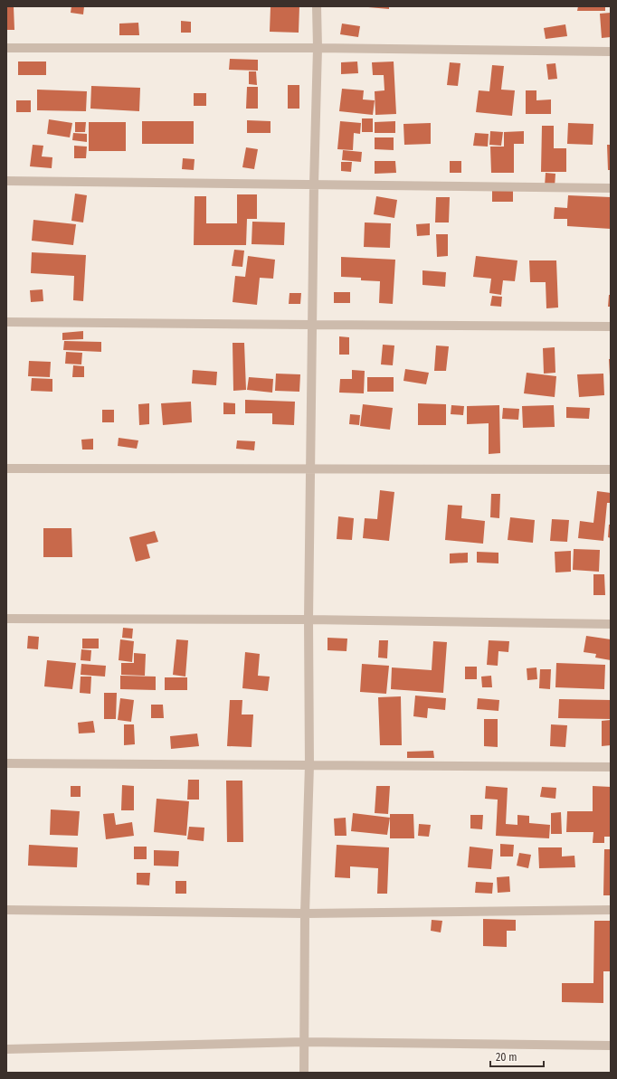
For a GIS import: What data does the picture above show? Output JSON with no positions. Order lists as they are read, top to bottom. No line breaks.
{"scale_bar":"20 m"}
